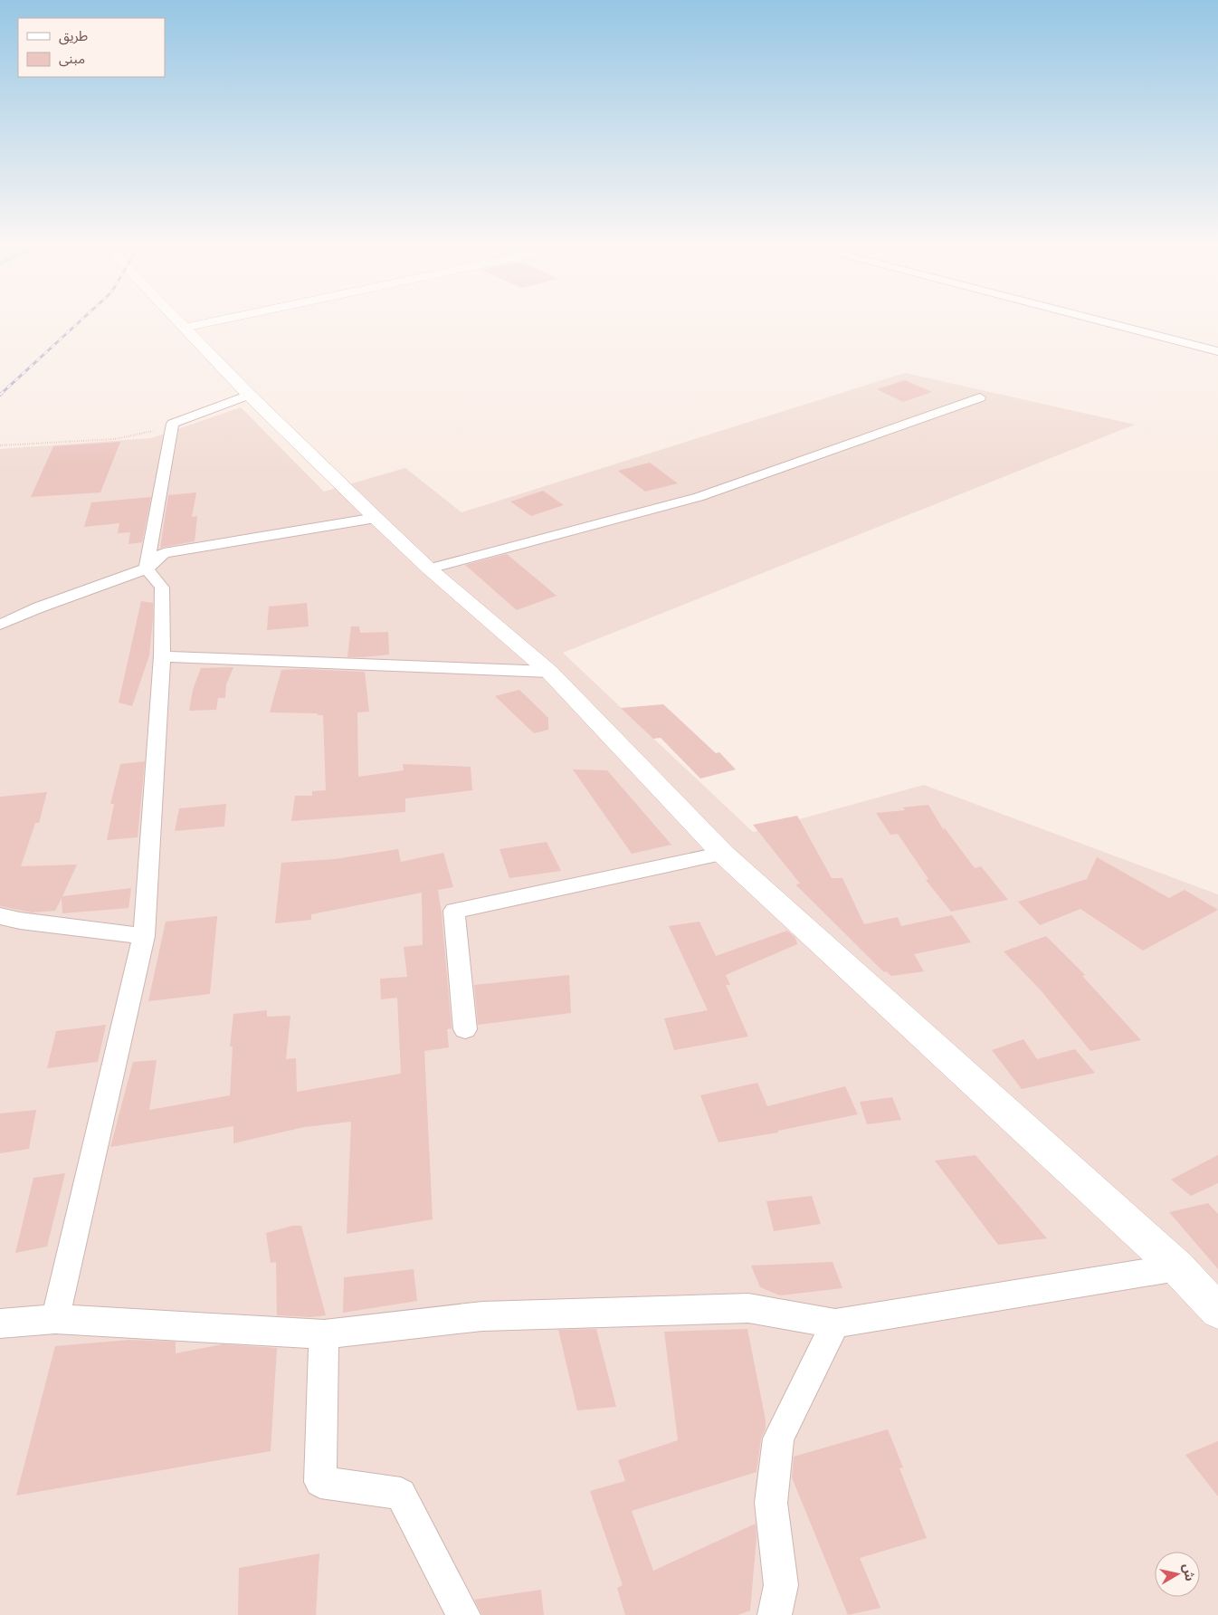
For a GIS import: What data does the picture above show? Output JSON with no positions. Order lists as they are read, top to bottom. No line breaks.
{"legend":["طريق","مبنى"],"north":"right"}
